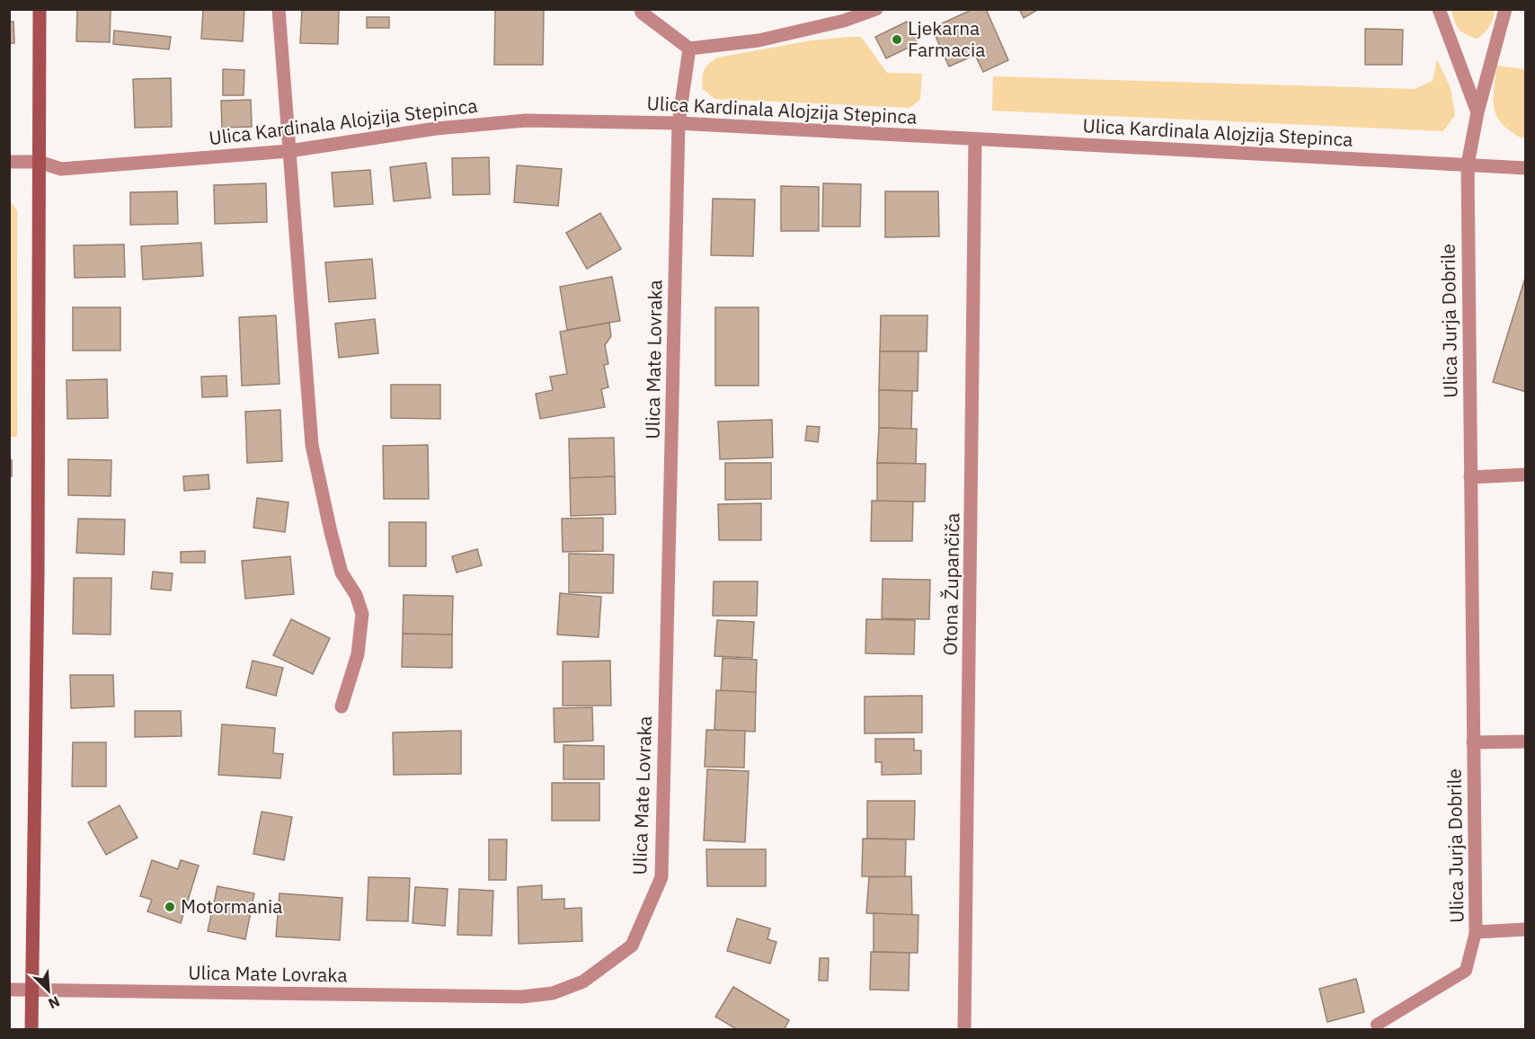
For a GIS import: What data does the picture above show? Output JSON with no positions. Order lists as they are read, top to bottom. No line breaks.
{"streets":{"street":["Ulica Kardinala Alojzija Stepinca","Ulica Jurja Dobrile","Ulica Mate Lovraka","Otona Župančiča"]},"crossings":[["Ulica Kardinala Alojzija Stepinca","Ulica Jurja Dobrile"],["Ulica Kardinala Alojzija Stepinca","Ulica Mate Lovraka"],["Ulica Kardinala Alojzija Stepinca","Otona Župančiča"]],"places":["Ljekarna Farmacia","Motormania"],"north":"bottom right"}
